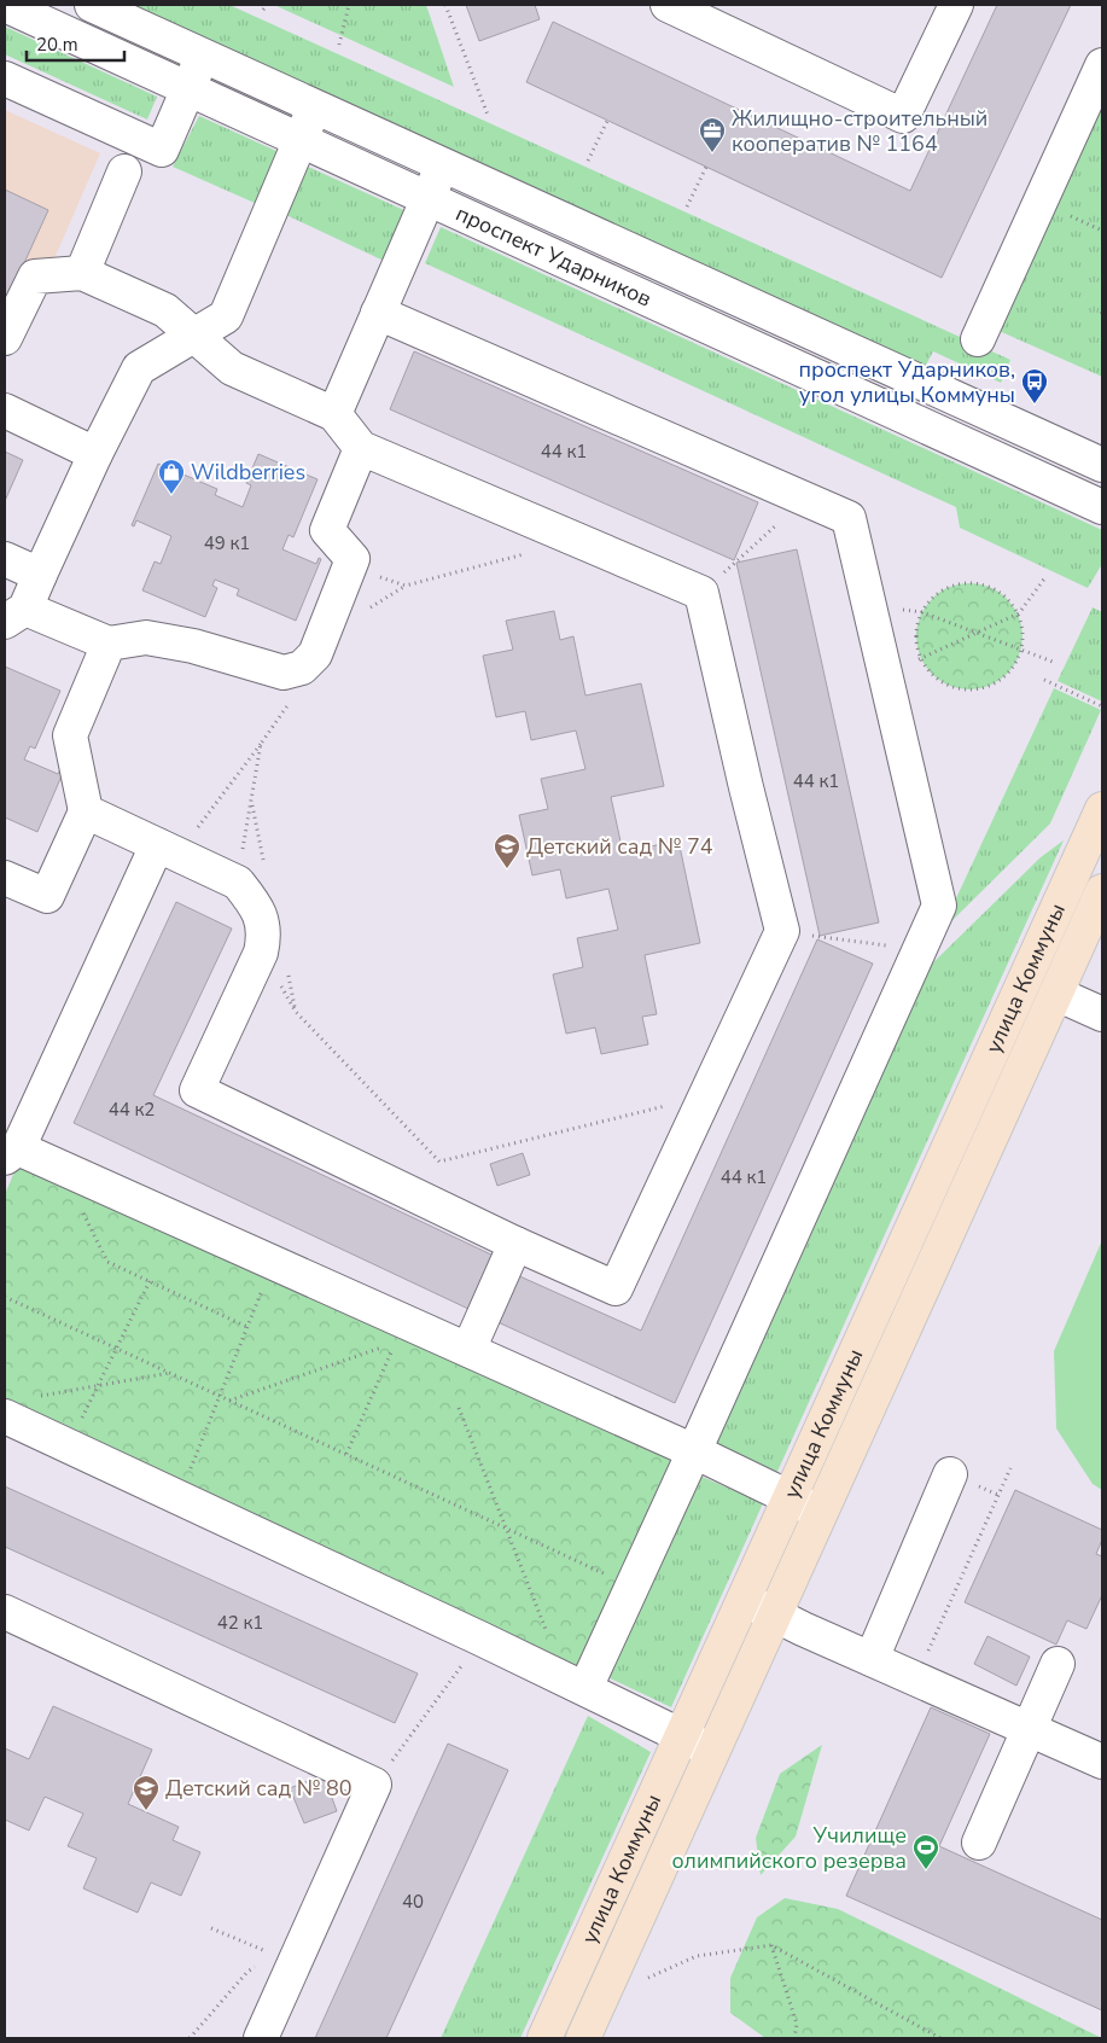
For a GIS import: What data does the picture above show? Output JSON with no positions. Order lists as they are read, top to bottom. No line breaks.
{"streets":{"main road":["улица Коммуны"],"street":["проспект Ударников"]},"places":{"office":["Жилищно-строительный кооператив № 1164"],"bus stop":["проспект Ударников, угол улицы Коммуны"],"shop":["Wildberries"],"school or university":["Детский сад № 74","Детский сад № 80"],"sports":["Училище олимпийского резерва"]},"house_numbers":["44 к1","49 к1","44 к1","44 к2","44 к1","42 к1","40"],"scale_bar":"20 m"}
